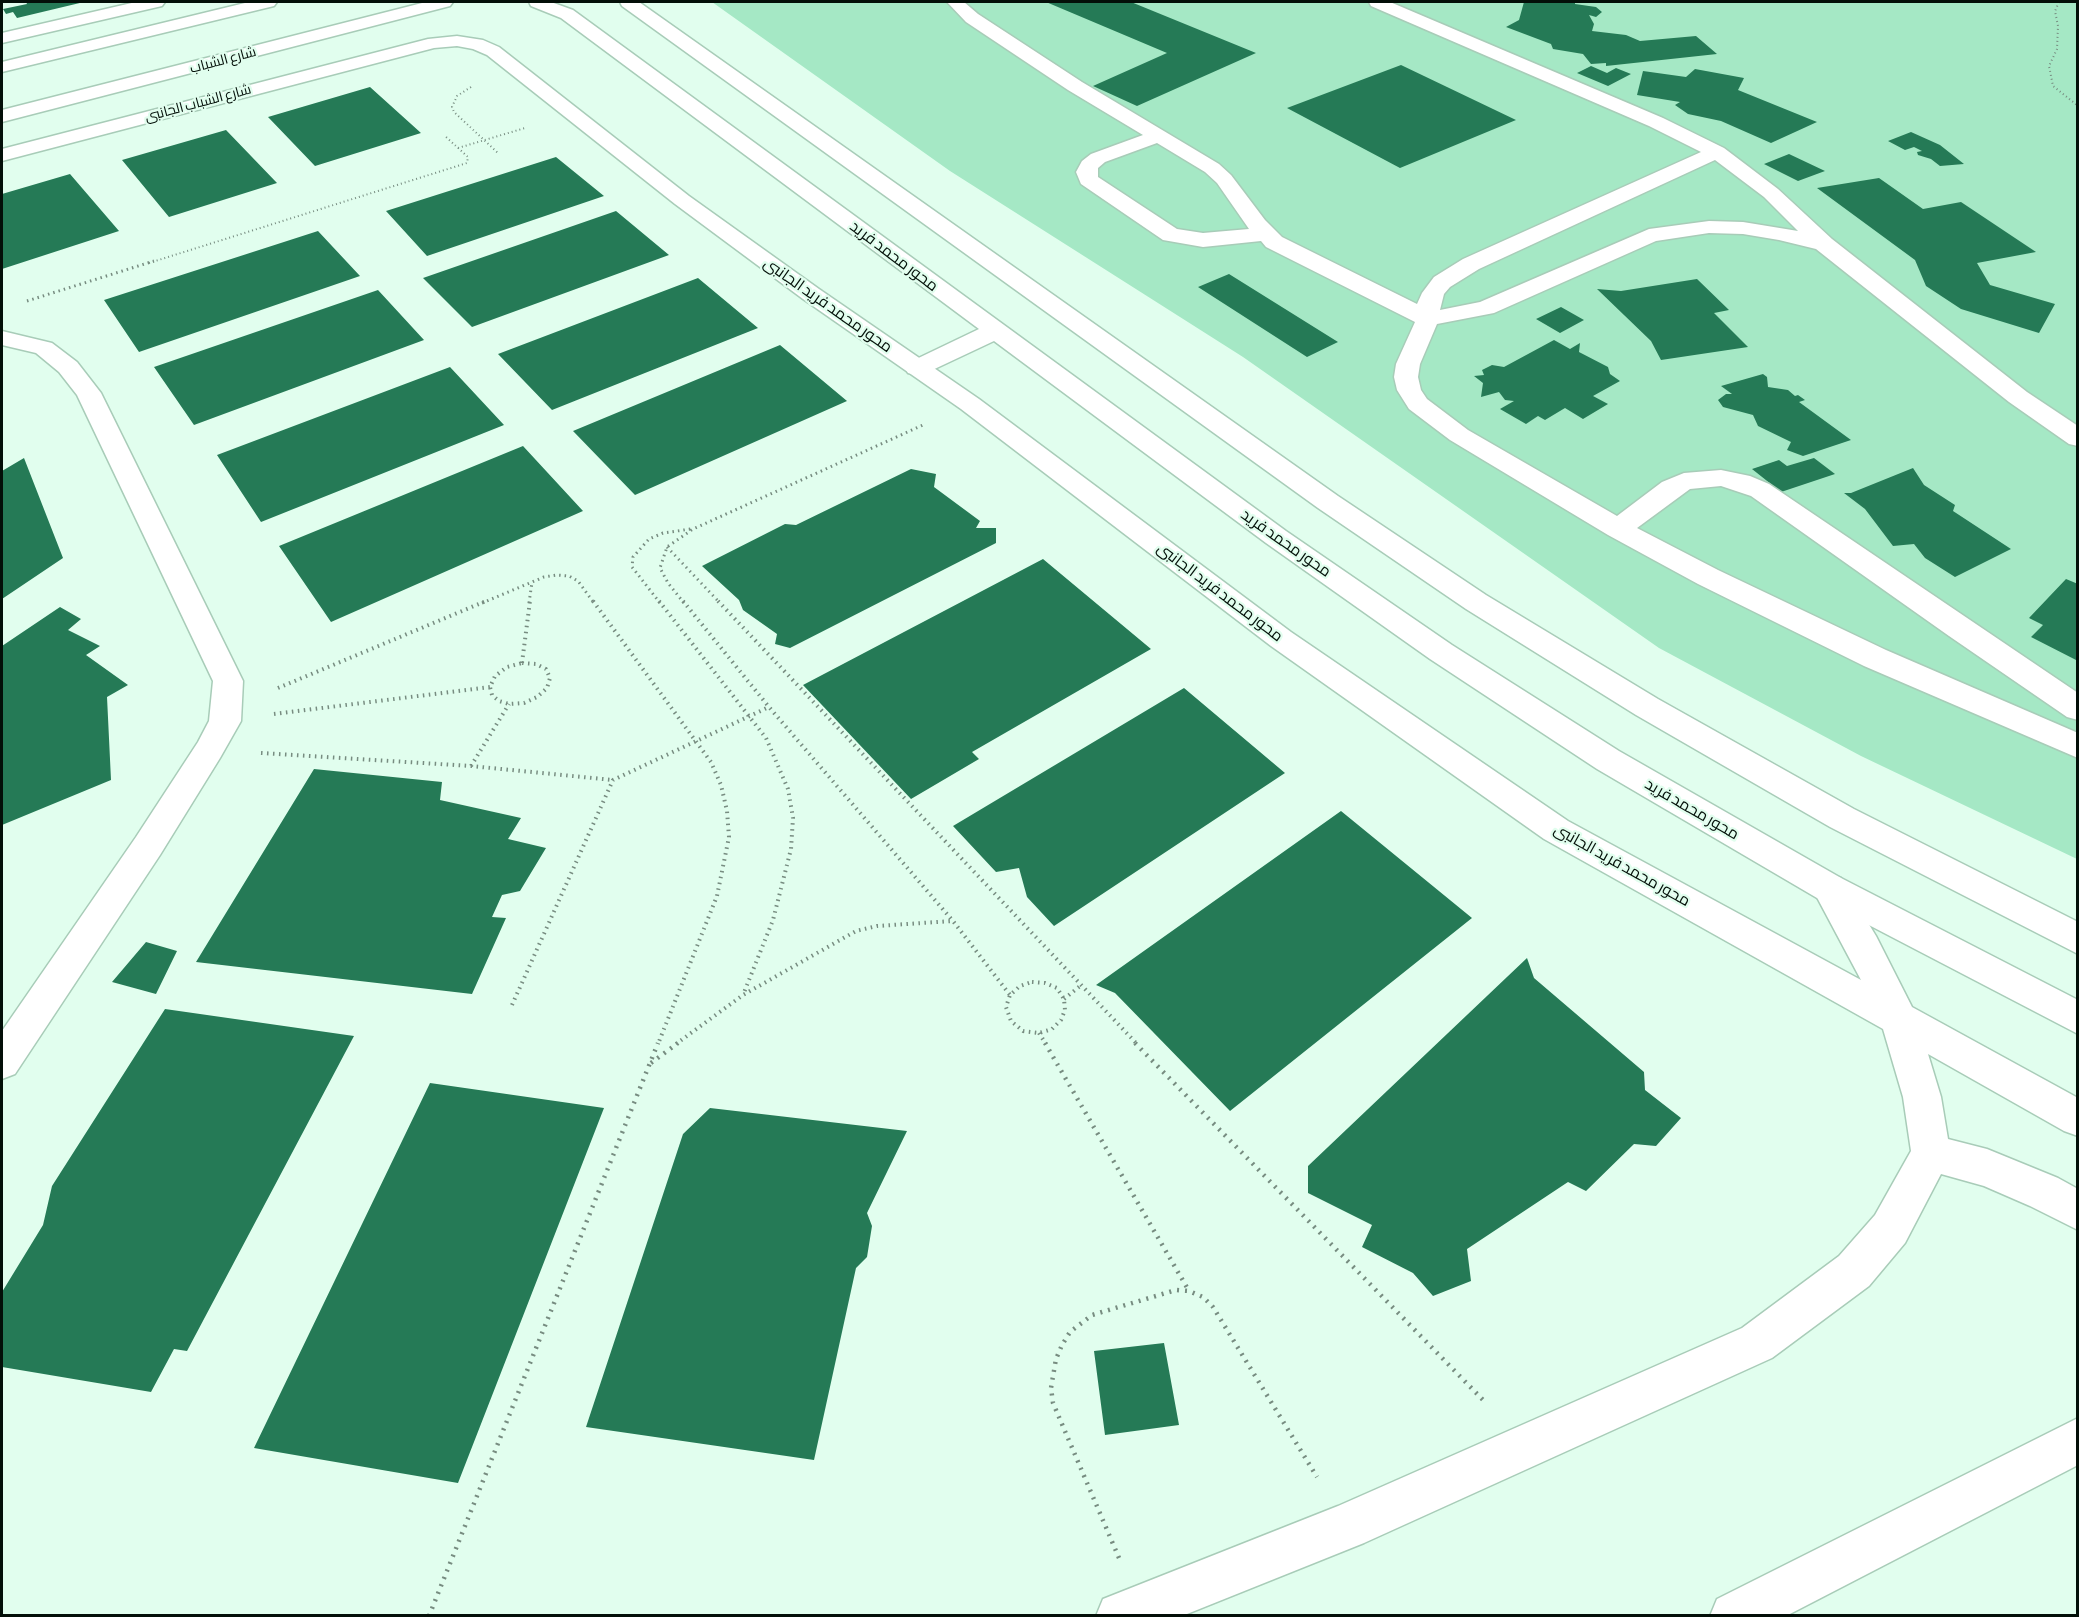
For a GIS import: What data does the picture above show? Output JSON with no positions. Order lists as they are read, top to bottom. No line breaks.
{"streets":{"street":["شارع الشباب","شارع الشباب الجانبى","محور محمد فريد","محور محمد فريد الجانبى"]},"crossings":[["شارع الشباب الجانبى","محور محمد فريد الجانبى"]]}
